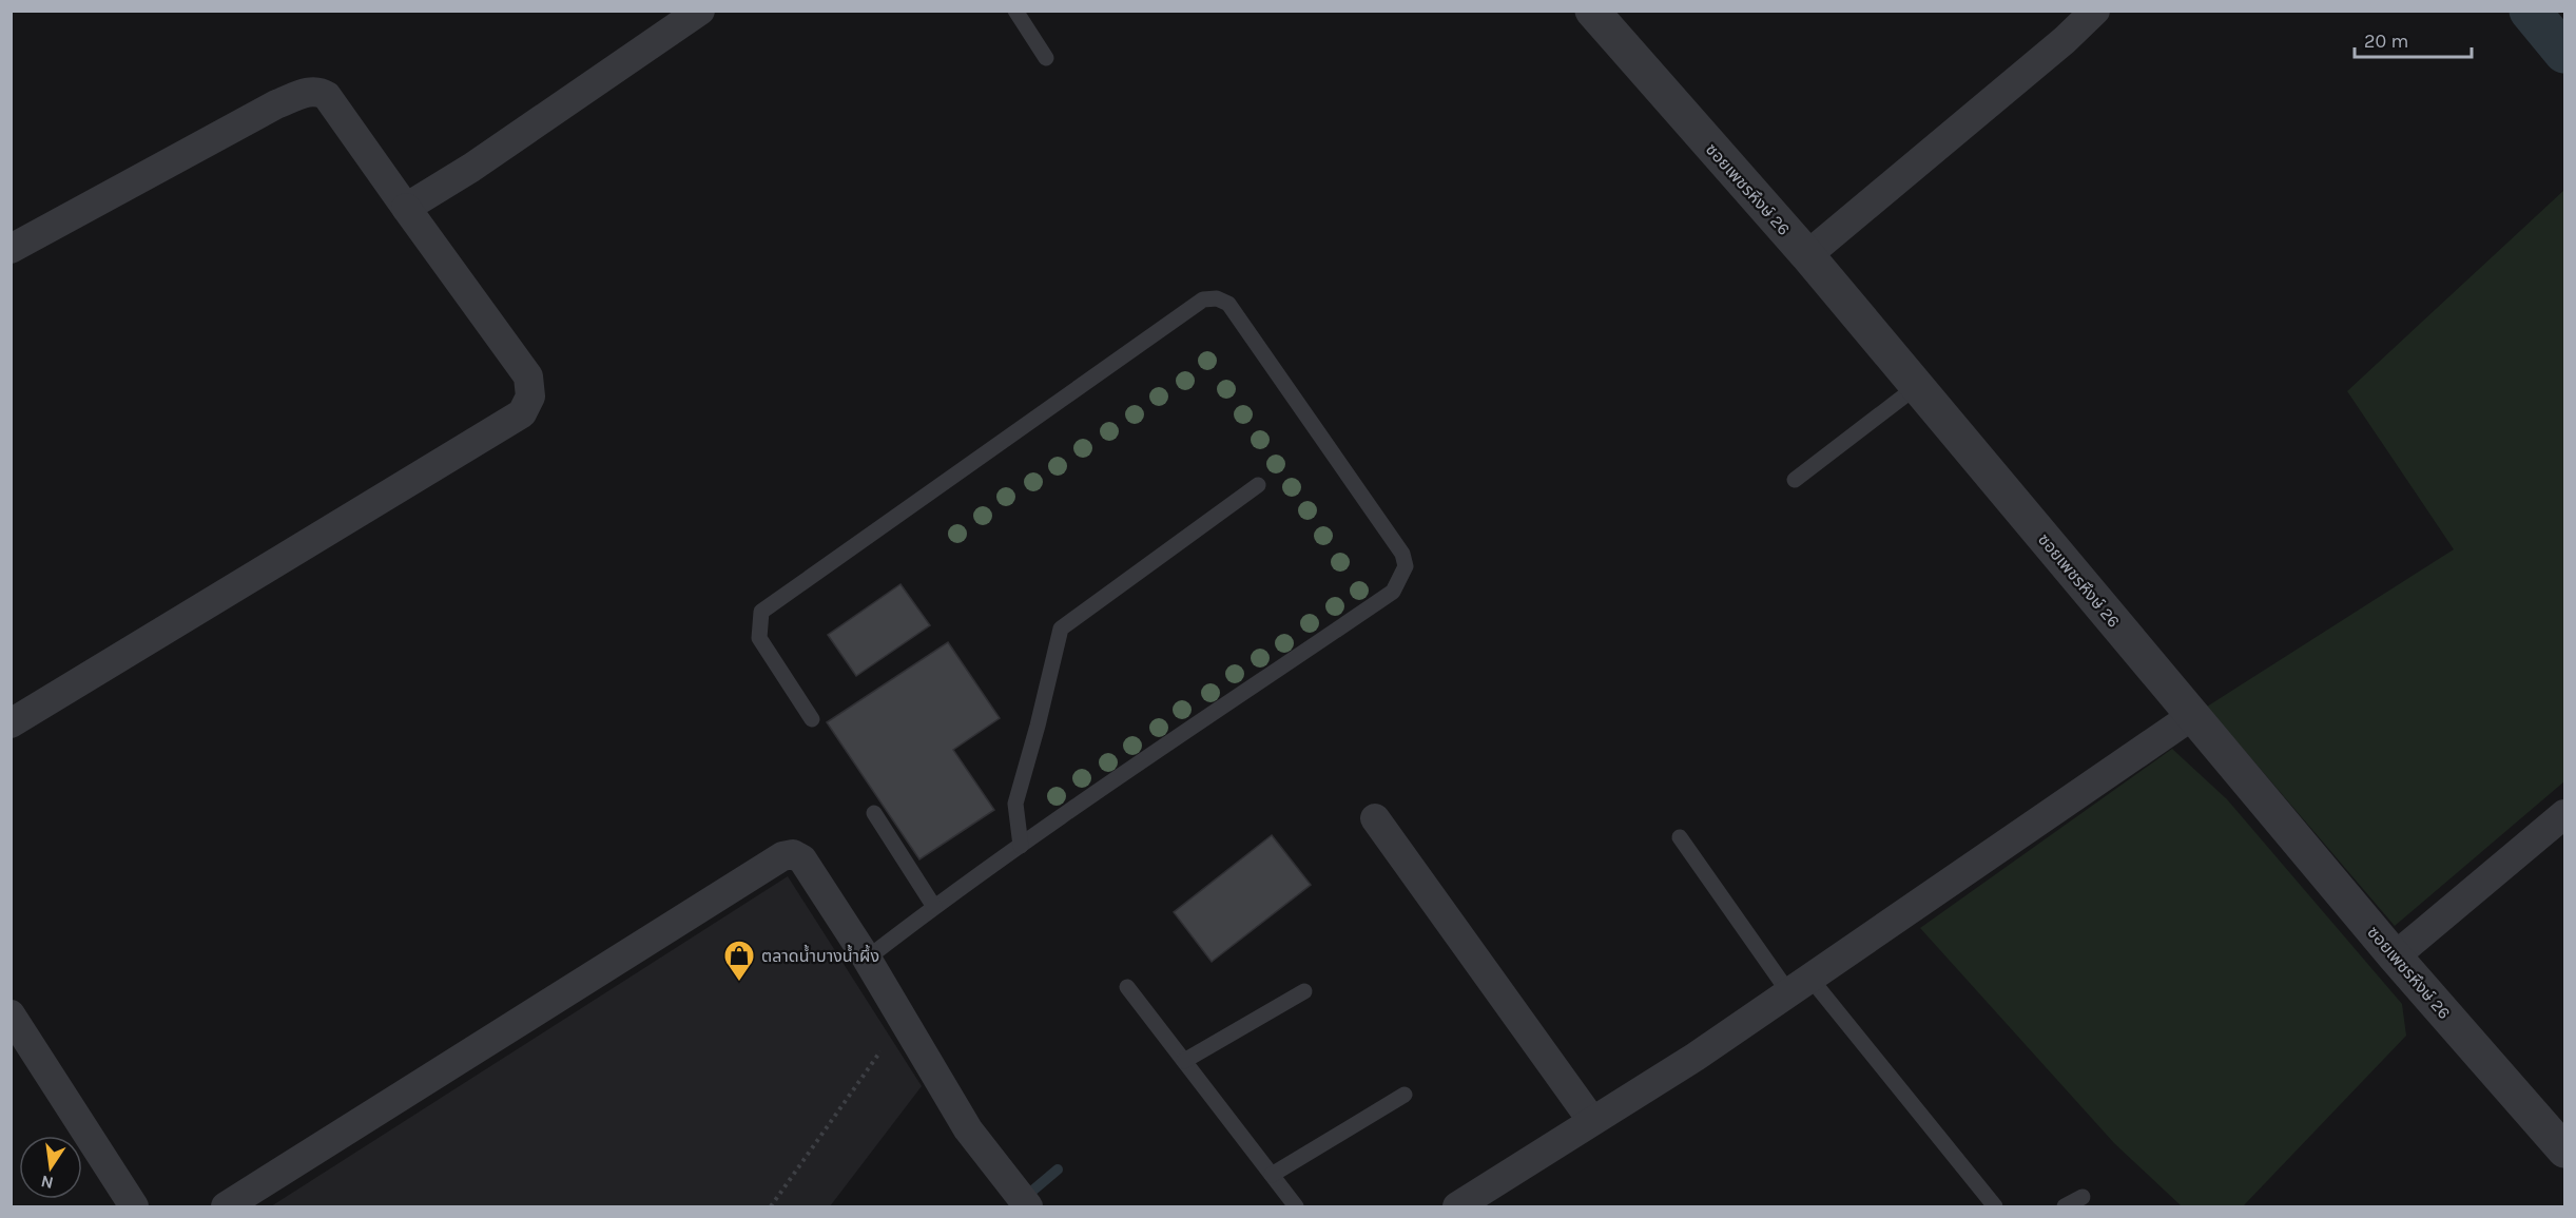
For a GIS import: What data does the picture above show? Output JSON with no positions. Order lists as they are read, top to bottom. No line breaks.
{"streets":{"street":["ซอยเพชรหึงษ์ 26"]},"places":{"shop":["ตลาดน้ำบางน้ำผึ้ง"]},"scale_bar":"20 m","north":"bottom"}
